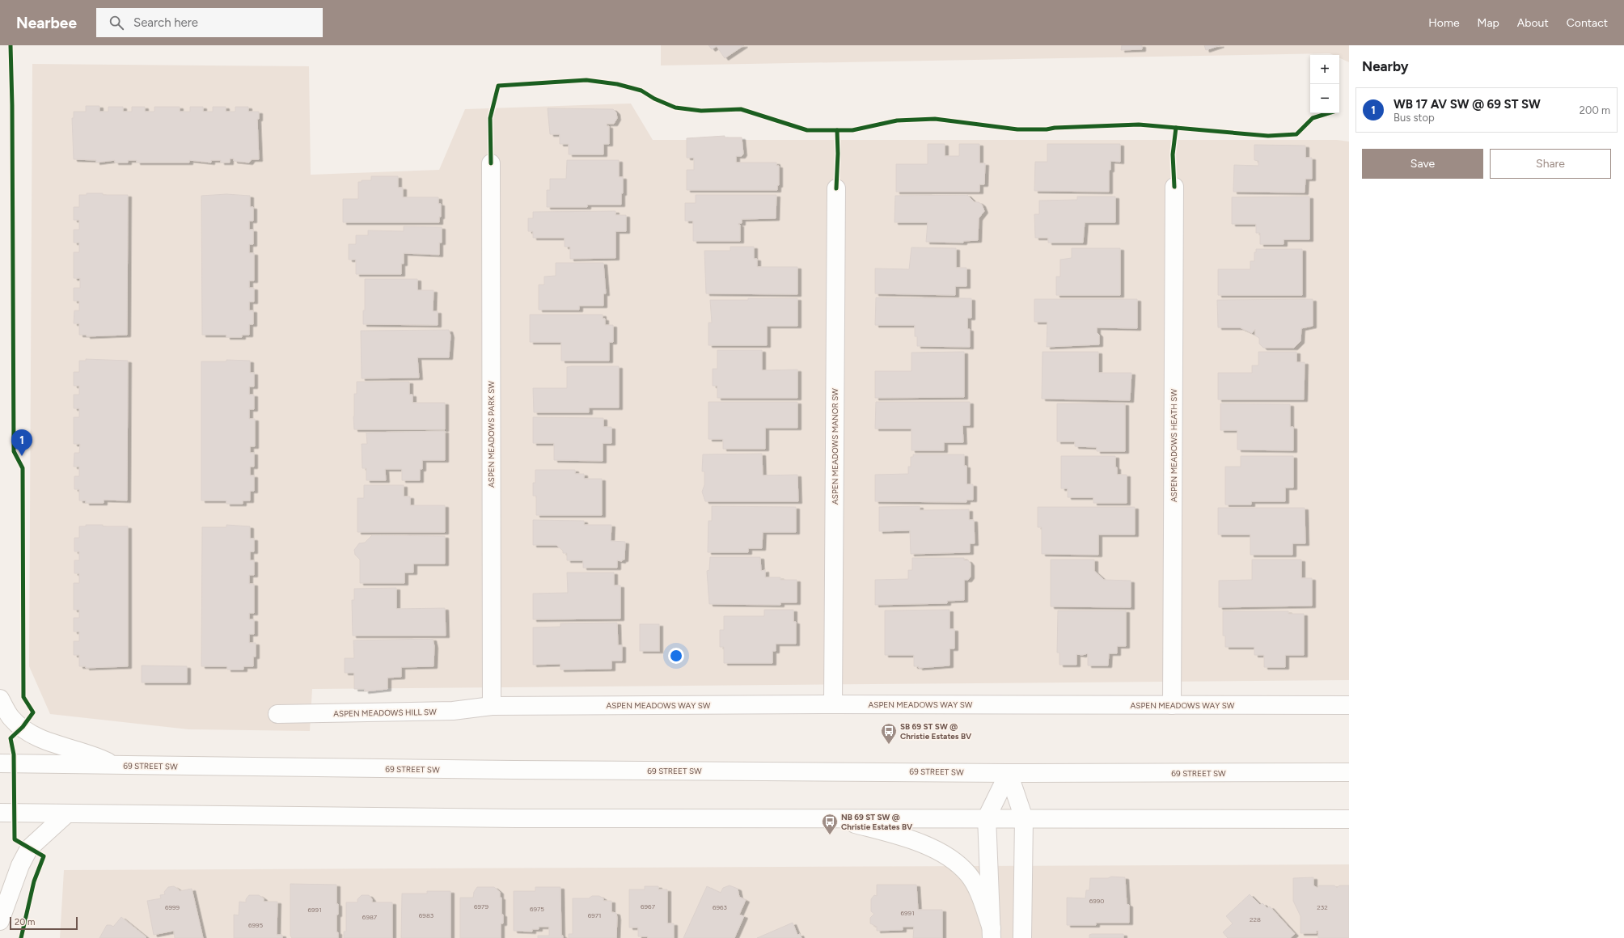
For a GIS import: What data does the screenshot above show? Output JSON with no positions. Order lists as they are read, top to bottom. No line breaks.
{"streets":{"main road":["ASPEN MEADOWS PARK SW","ASPEN MEADOWS HEATH SW","ASPEN MEADOWS MANOR SW","ASPEN MEADOWS WAY SW","ASPEN MEADOWS HILL SW","69 STREET SW"]},"crossings":[["ASPEN MEADOWS PARK SW","ASPEN MEADOWS WAY SW"],["ASPEN MEADOWS PARK SW","ASPEN MEADOWS HILL SW"],["ASPEN MEADOWS HEATH SW","ASPEN MEADOWS WAY SW"],["ASPEN MEADOWS MANOR SW","ASPEN MEADOWS WAY SW"],["ASPEN MEADOWS WAY SW","ASPEN MEADOWS HILL SW"]],"places":{"bus stop":["SB 69 ST SW @ Christie Estates BV","NB 69 ST SW @ Christie Estates BV"]},"house_numbers":["6990","6979","6967","6999","6963","232","6975","6991","6991","6983","6971","6987","228","6995"],"scale_bar":"20 m","page":{"header":"Nearbee","search":"Search here","nav":["Home","Map","About","Contact"],"heading":"Nearby","map_buttons":["+","−"],"list":[{"mark":"1","name":"WB 17 AV SW @ 69 ST SW","note":"Bus stop","value":"200 m"}],"buttons":["Save","Share"],"pins":"1","scale":"20 m"}}
